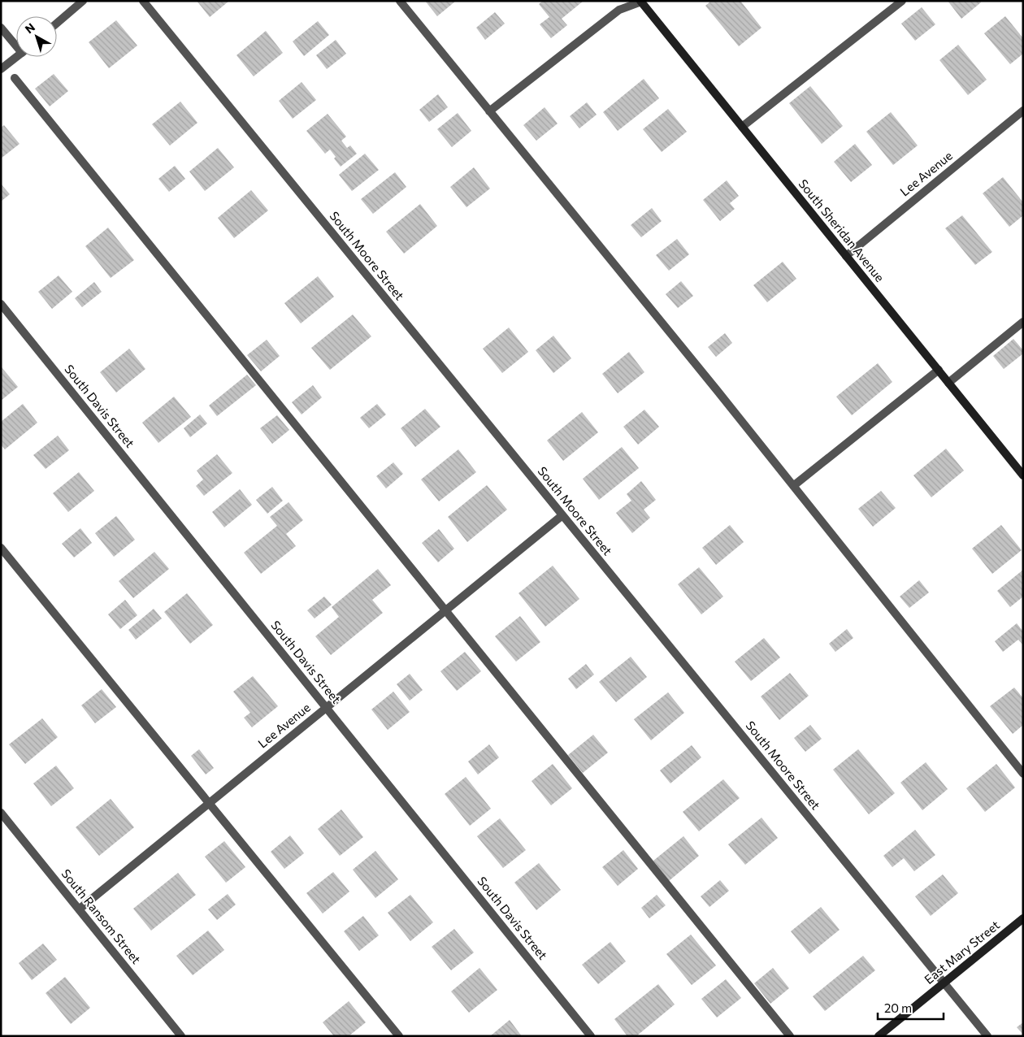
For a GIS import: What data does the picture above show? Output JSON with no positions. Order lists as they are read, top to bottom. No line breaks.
{"streets":{"street":["Lee Avenue","South Sheridan Avenue","South Moore Street","South Davis Street","South Ransom Street","East Mary Street"]},"crossings":[["Lee Avenue","South Sheridan Avenue"],["Lee Avenue","South Moore Street"],["Lee Avenue","South Davis Street"],["Lee Avenue","South Ransom Street"],["South Moore Street","East Mary Street"]],"scale_bar":"20 m","north":"top left"}
